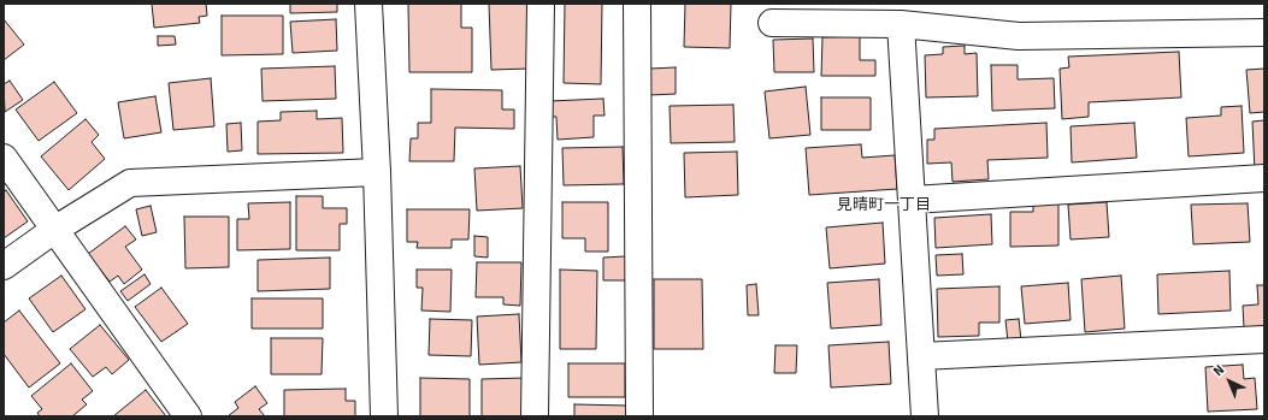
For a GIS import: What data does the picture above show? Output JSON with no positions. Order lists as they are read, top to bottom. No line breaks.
{"districts":["見晴町一丁目"],"north":"top left"}
